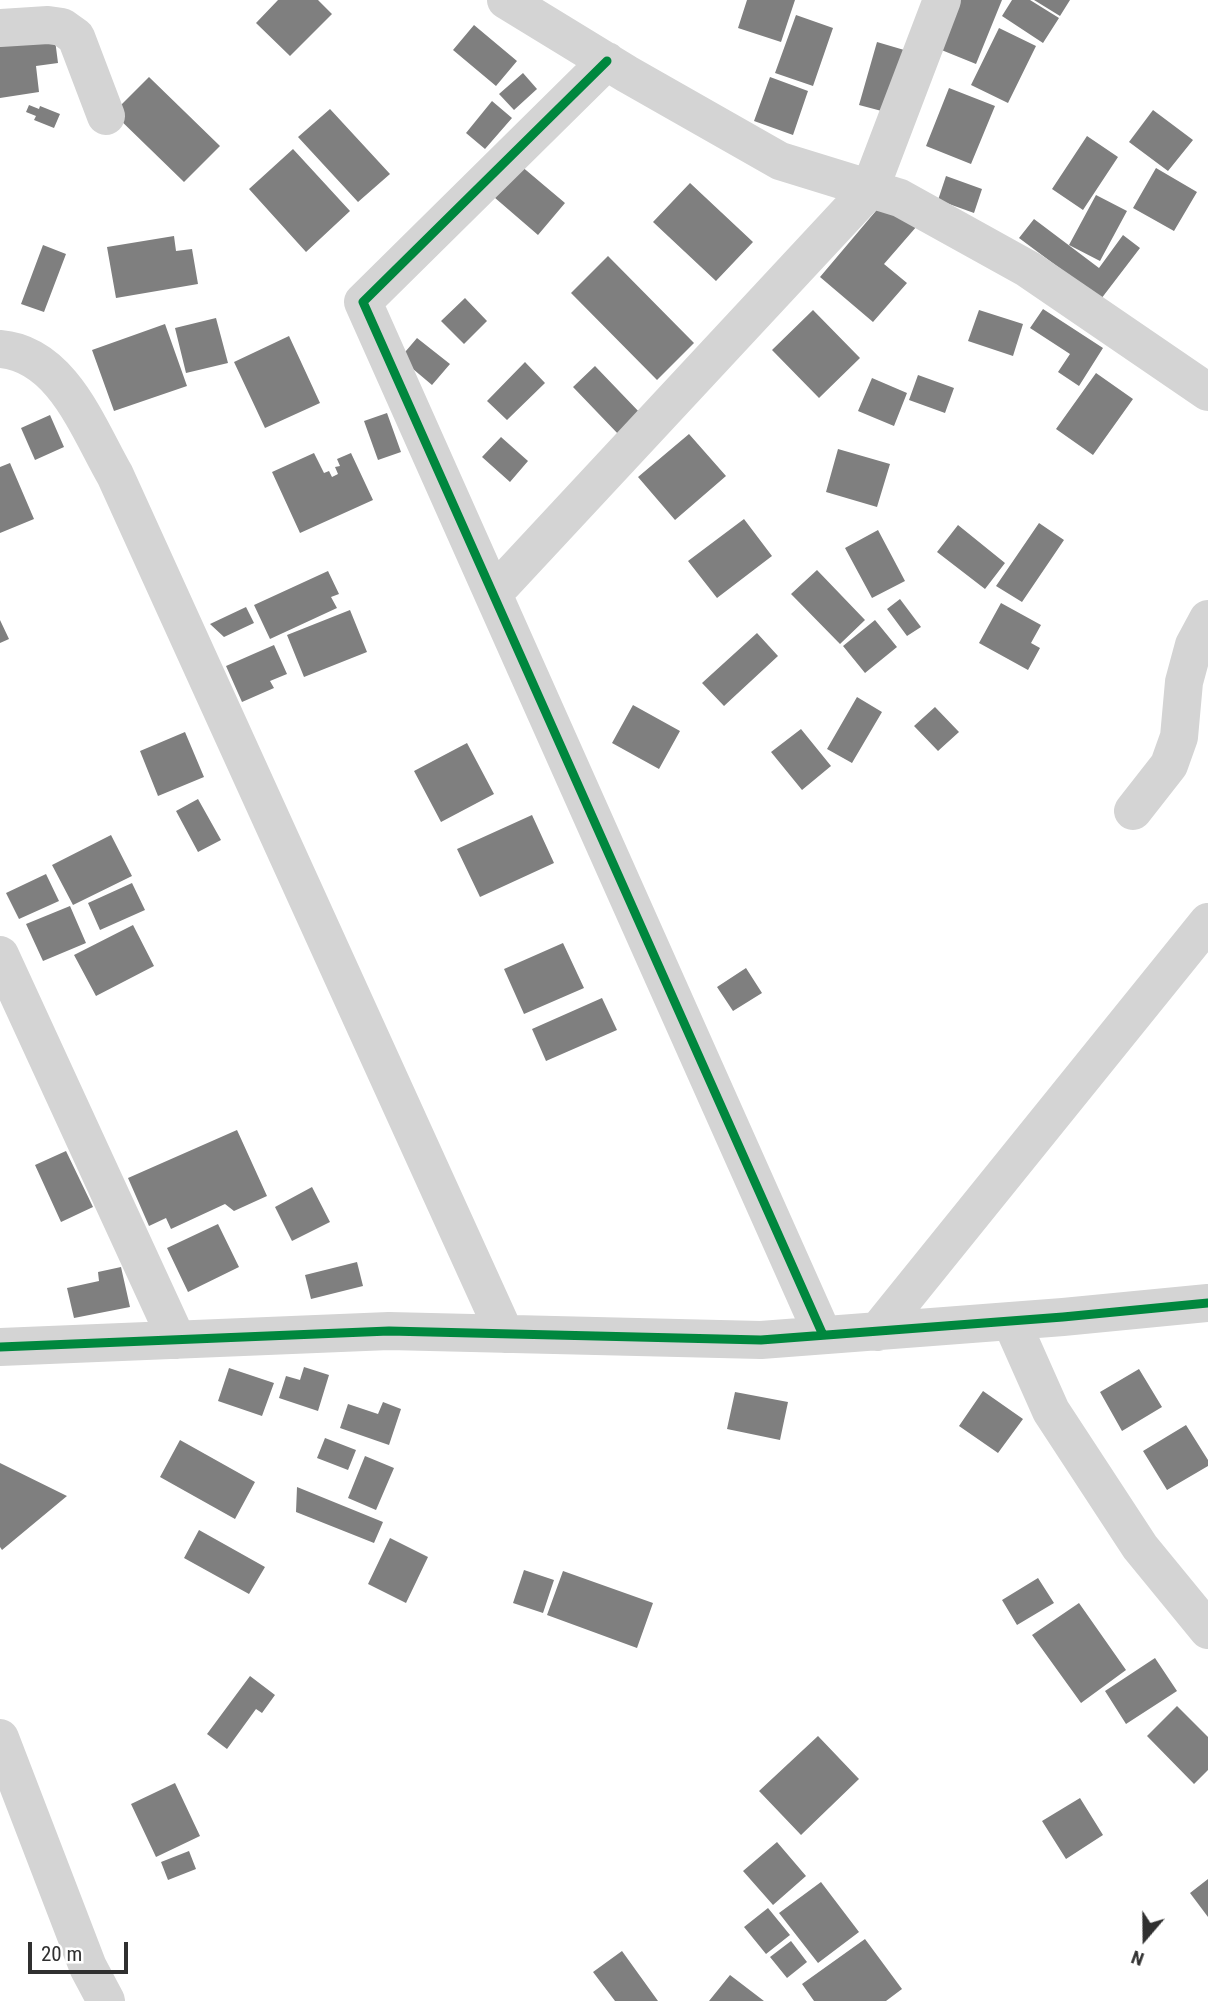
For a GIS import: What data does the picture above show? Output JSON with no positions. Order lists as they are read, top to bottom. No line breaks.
{"scale_bar":"20 m","north":"bottom"}
